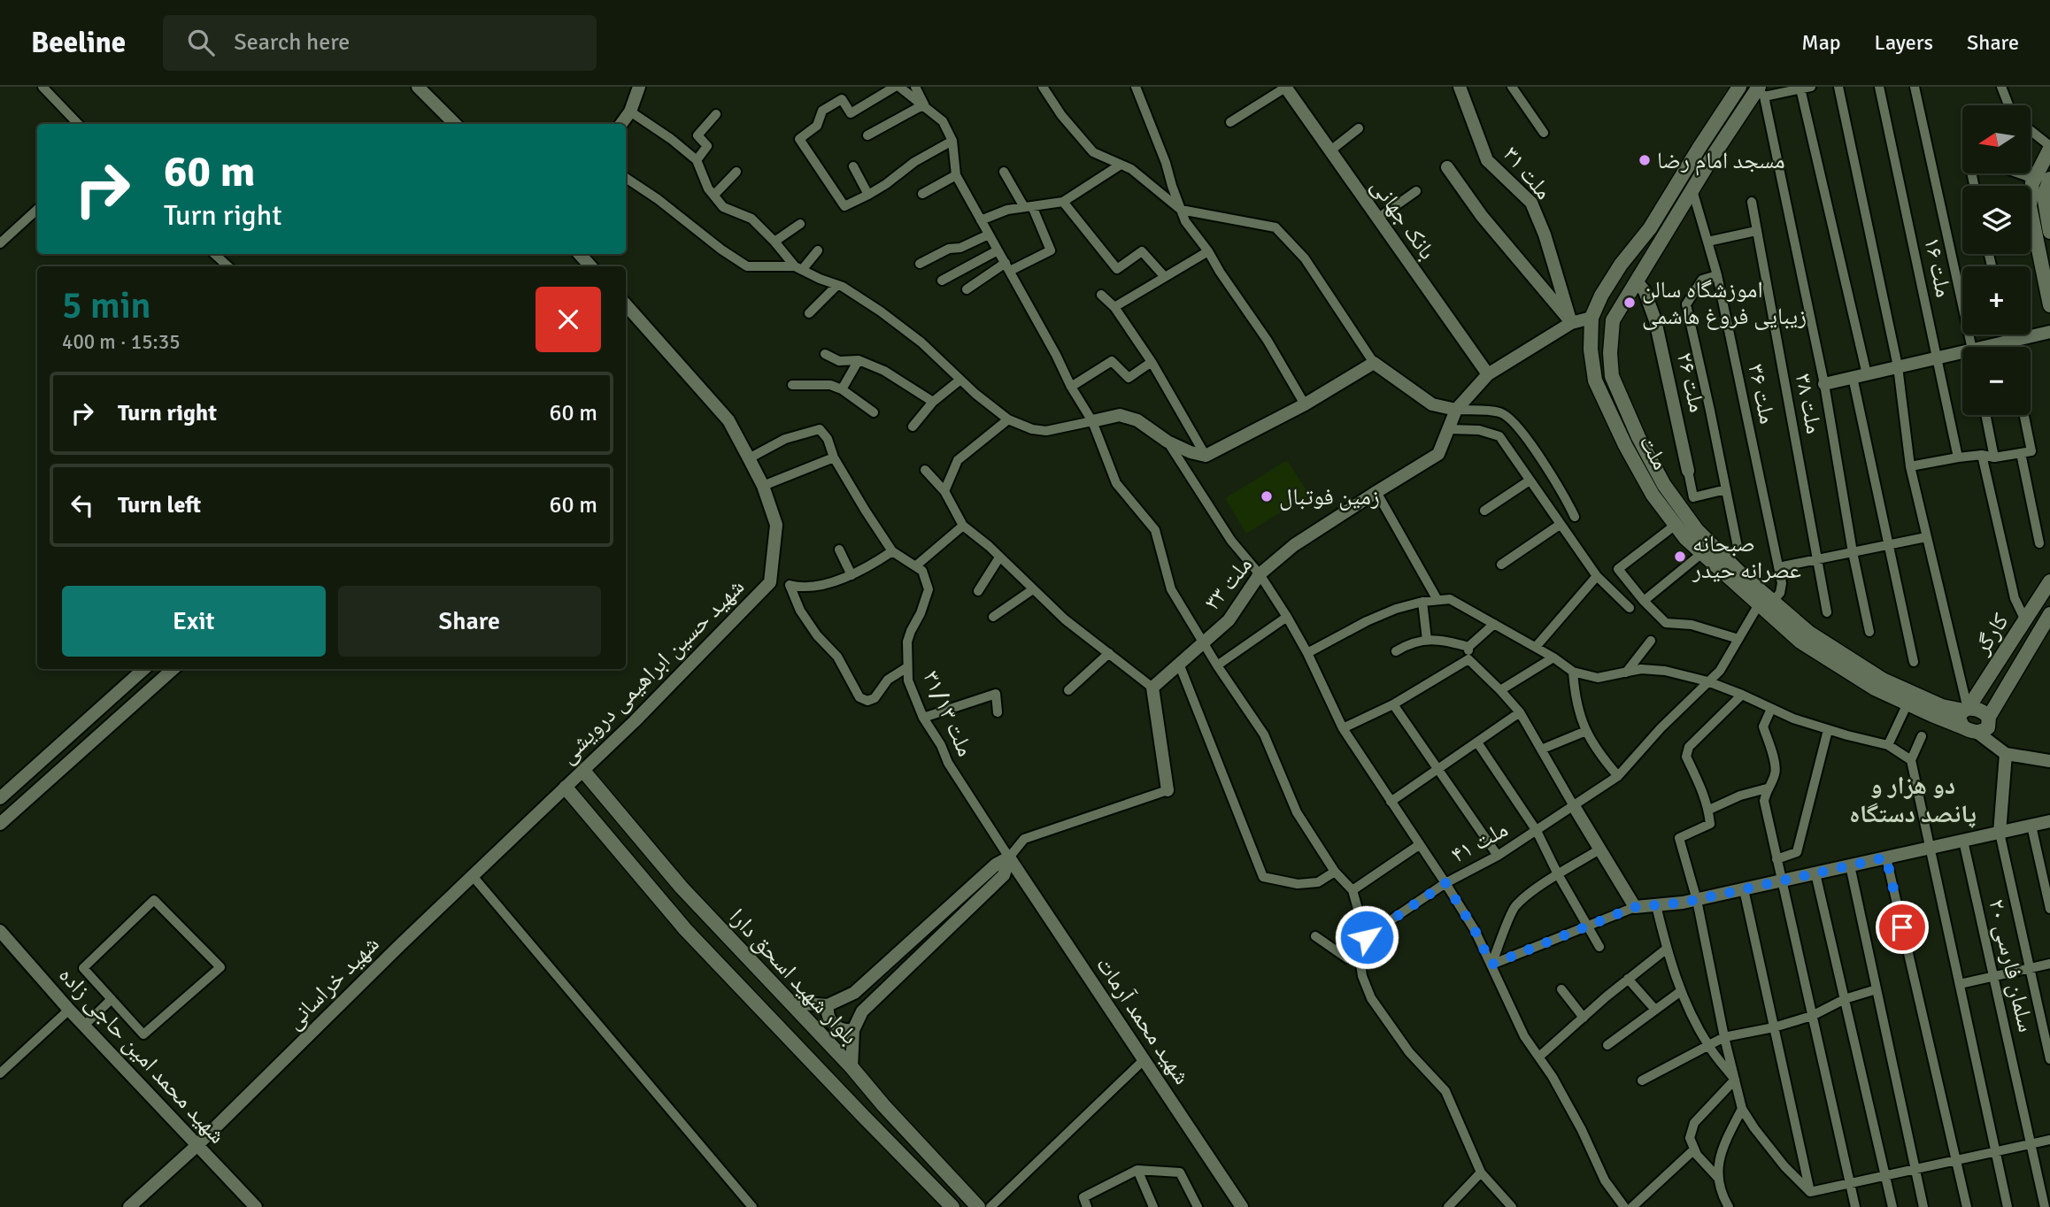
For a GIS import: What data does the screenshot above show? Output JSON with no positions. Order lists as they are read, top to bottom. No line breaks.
{"streets":{"main road":["ملت","کارگر","بلوار شهید اسحق دارا"],"street":["ملت ۳۱","بانک جهانی","ملت ۱۶","ملت ۲۶","ملت ۳۶","ملت ۳۸","ملت ۳۳","شهید حسین ابراهیمی درویشی","ملت ۳۱/۱۳","ملت ۴۱","سلمان فارسی ۲۰","شهید خراسانی","شهید محمد آرمات","شهید محمد امین حاجی زاده"]},"crossings":[["ملت ۳۱","ملت ۳۳"],["بانک جهانی","ملت ۳۳"],["ملت ۲۶","ملت"],["ملت ۳۶","ملت"],["ملت ۳۶","ملت ۴۱"],["ملت","ملت ۳۳"],["ملت","کارگر"],["ملت","ملت ۴۱"],["شهید حسین ابراهیمی درویشی","بلوار شهید اسحق دارا"],["شهید حسین ابراهیمی درویشی","شهید خراسانی"],["ملت ۳۱/۱۳","شهید محمد آرمات"],["بلوار شهید اسحق دارا","شهید خراسانی"],["شهید خراسانی","شهید محمد امین حاجی زاده"]],"districts":["دو هزار و پانصد دستگاه"],"places":["مسجد امام رضا","اموزشگاه سالن زیبایی فروغ هاشمی","زمین فوتبال","صبحانه عصرانه حیدر"],"north":"left","page":{"header":"Beeline","search":"Search here","nav":["Map","Layers","Share"],"map_buttons":["+","−"],"turn":["60 m","Turn right"],"heading":["5 min","400 m · 15:35"],"list":[{"name":"Turn right","value":"60 m"},{"name":"Turn left","value":"60 m"}],"buttons":["Exit","Share"]}}
